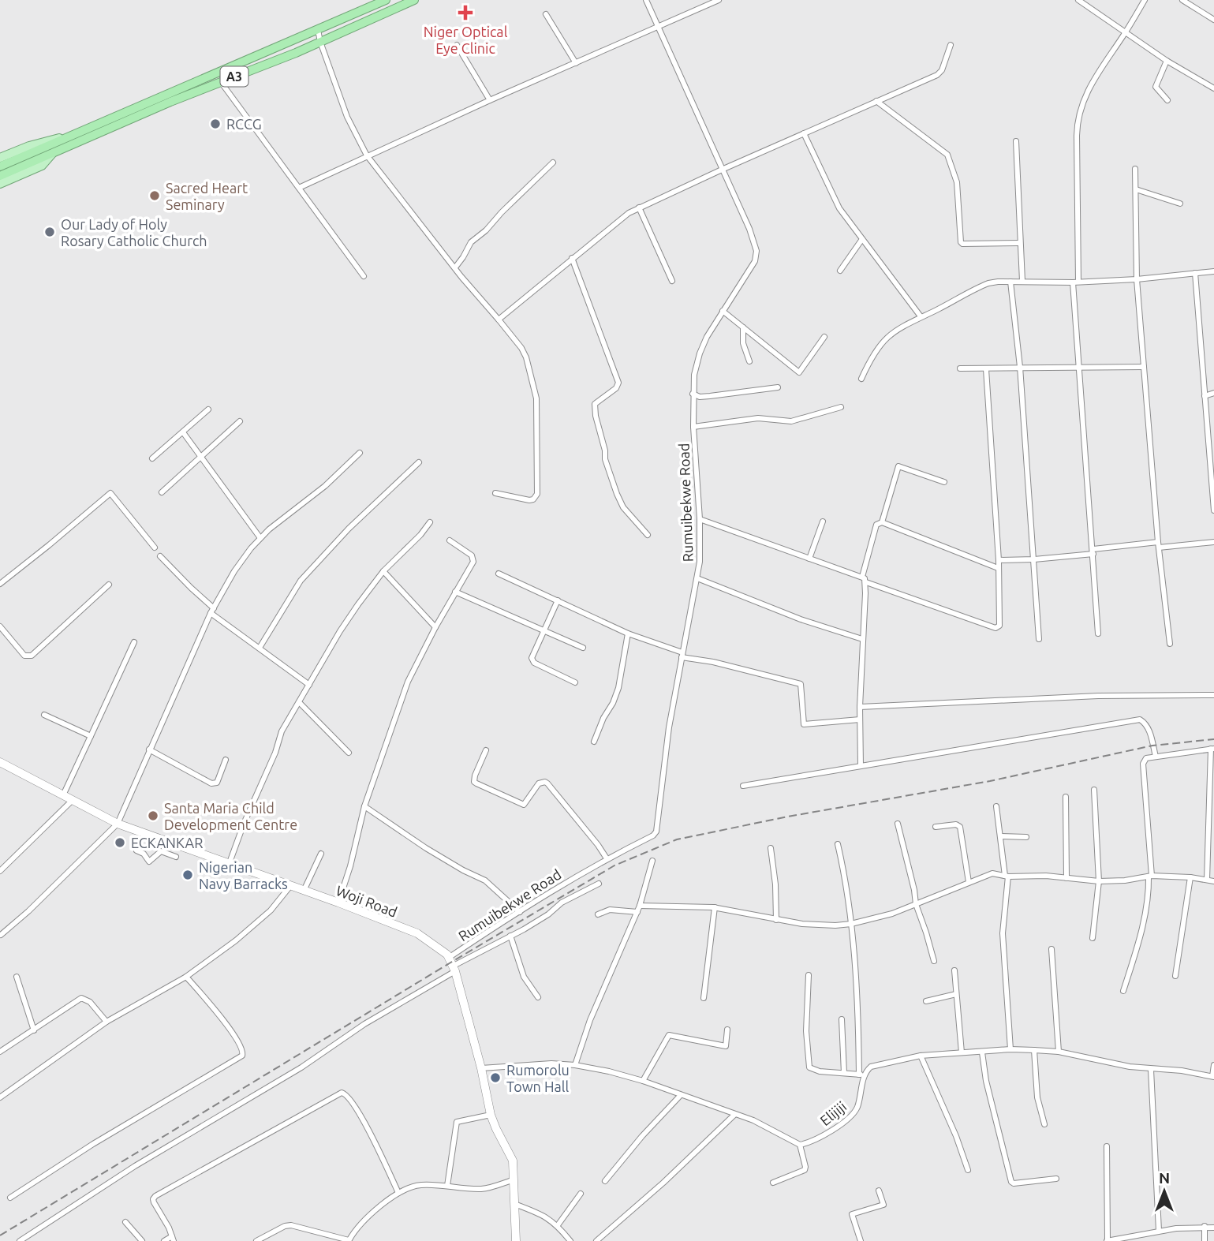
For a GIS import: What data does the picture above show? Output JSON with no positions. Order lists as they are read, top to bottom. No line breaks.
{"streets":{"highway":["A3"],"main road":["Woji Road"],"street":["Rumuibekwe Road","Elijiji"]},"crossings":[["Rumuibekwe Road","Woji Road"]],"places":{"health":["Niger Optical Eye Clinic"],"other":["RCCG","Sacred Heart Seminary","Our Lady of Holy Rosary Catholic Church","Santa Maria Child Development Centre","ECKANKAR","Nigerian Navy Barracks","Rumorolu Town Hall"]},"north":"top"}
